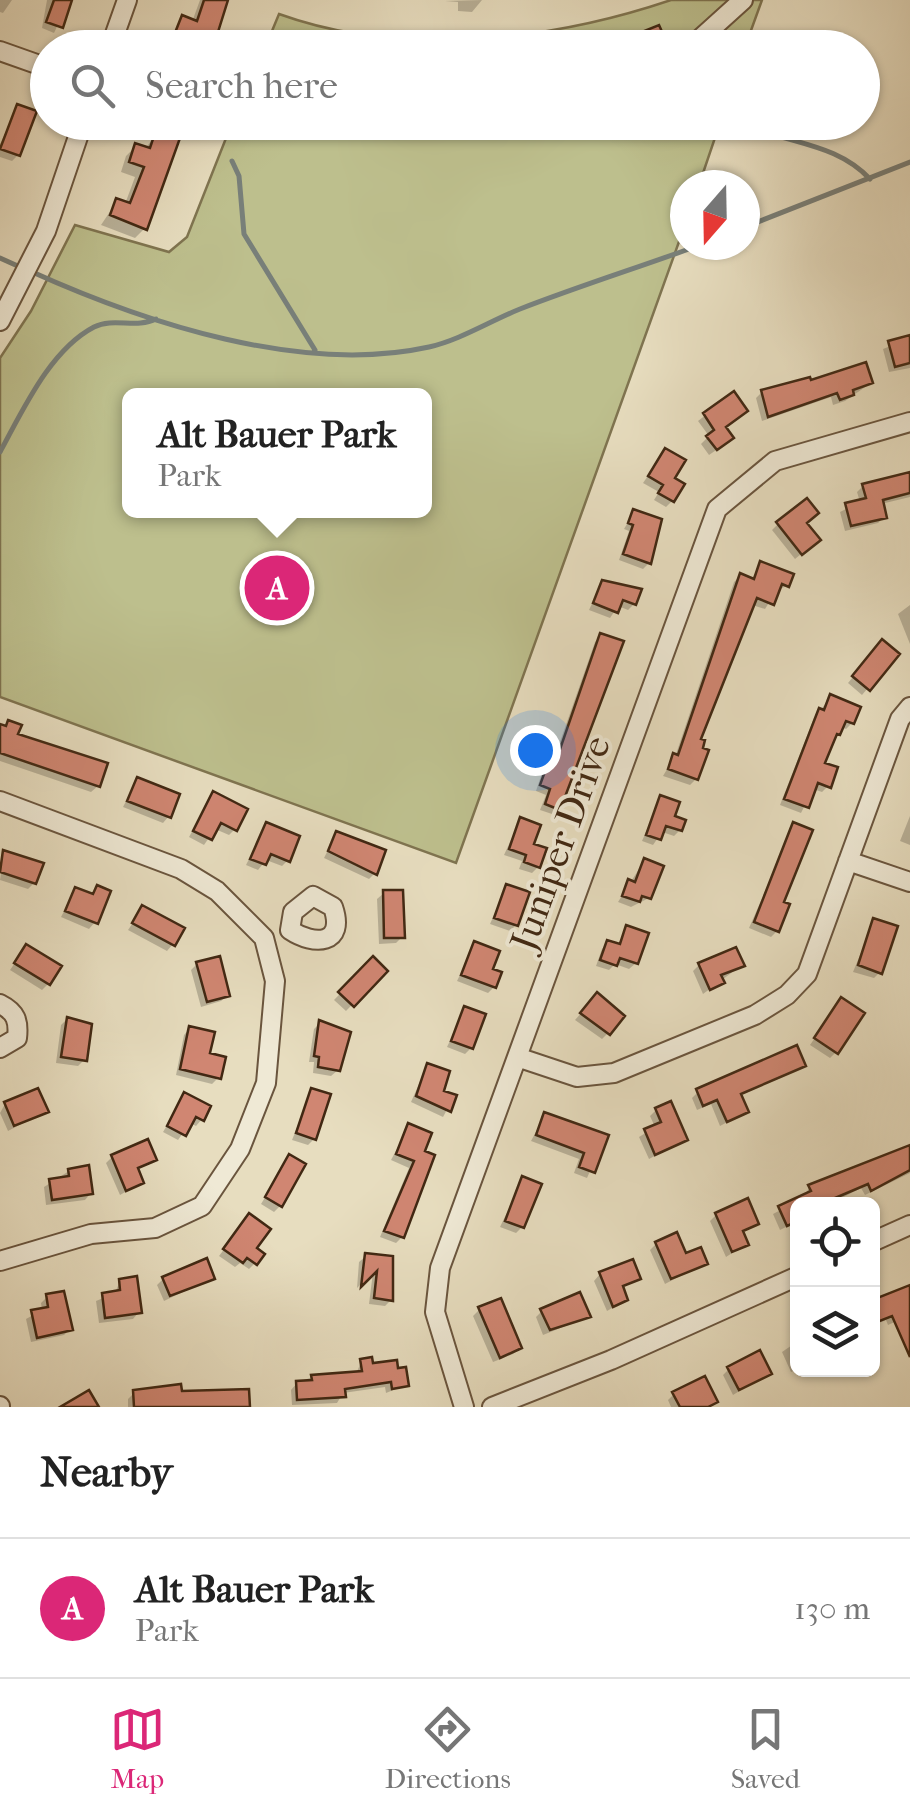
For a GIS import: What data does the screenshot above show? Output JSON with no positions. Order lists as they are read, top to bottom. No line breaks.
{"streets":{"street":["Juniper Drive"]},"north":"bottom","page":{"search":"Search here","popup":["Alt Bauer Park","Park"],"pins":"A","heading":"Nearby","list":[{"mark":"A","name":"Alt Bauer Park","note":"Park","value":"130 m"}],"nav":["Map","Directions","Saved"]}}
